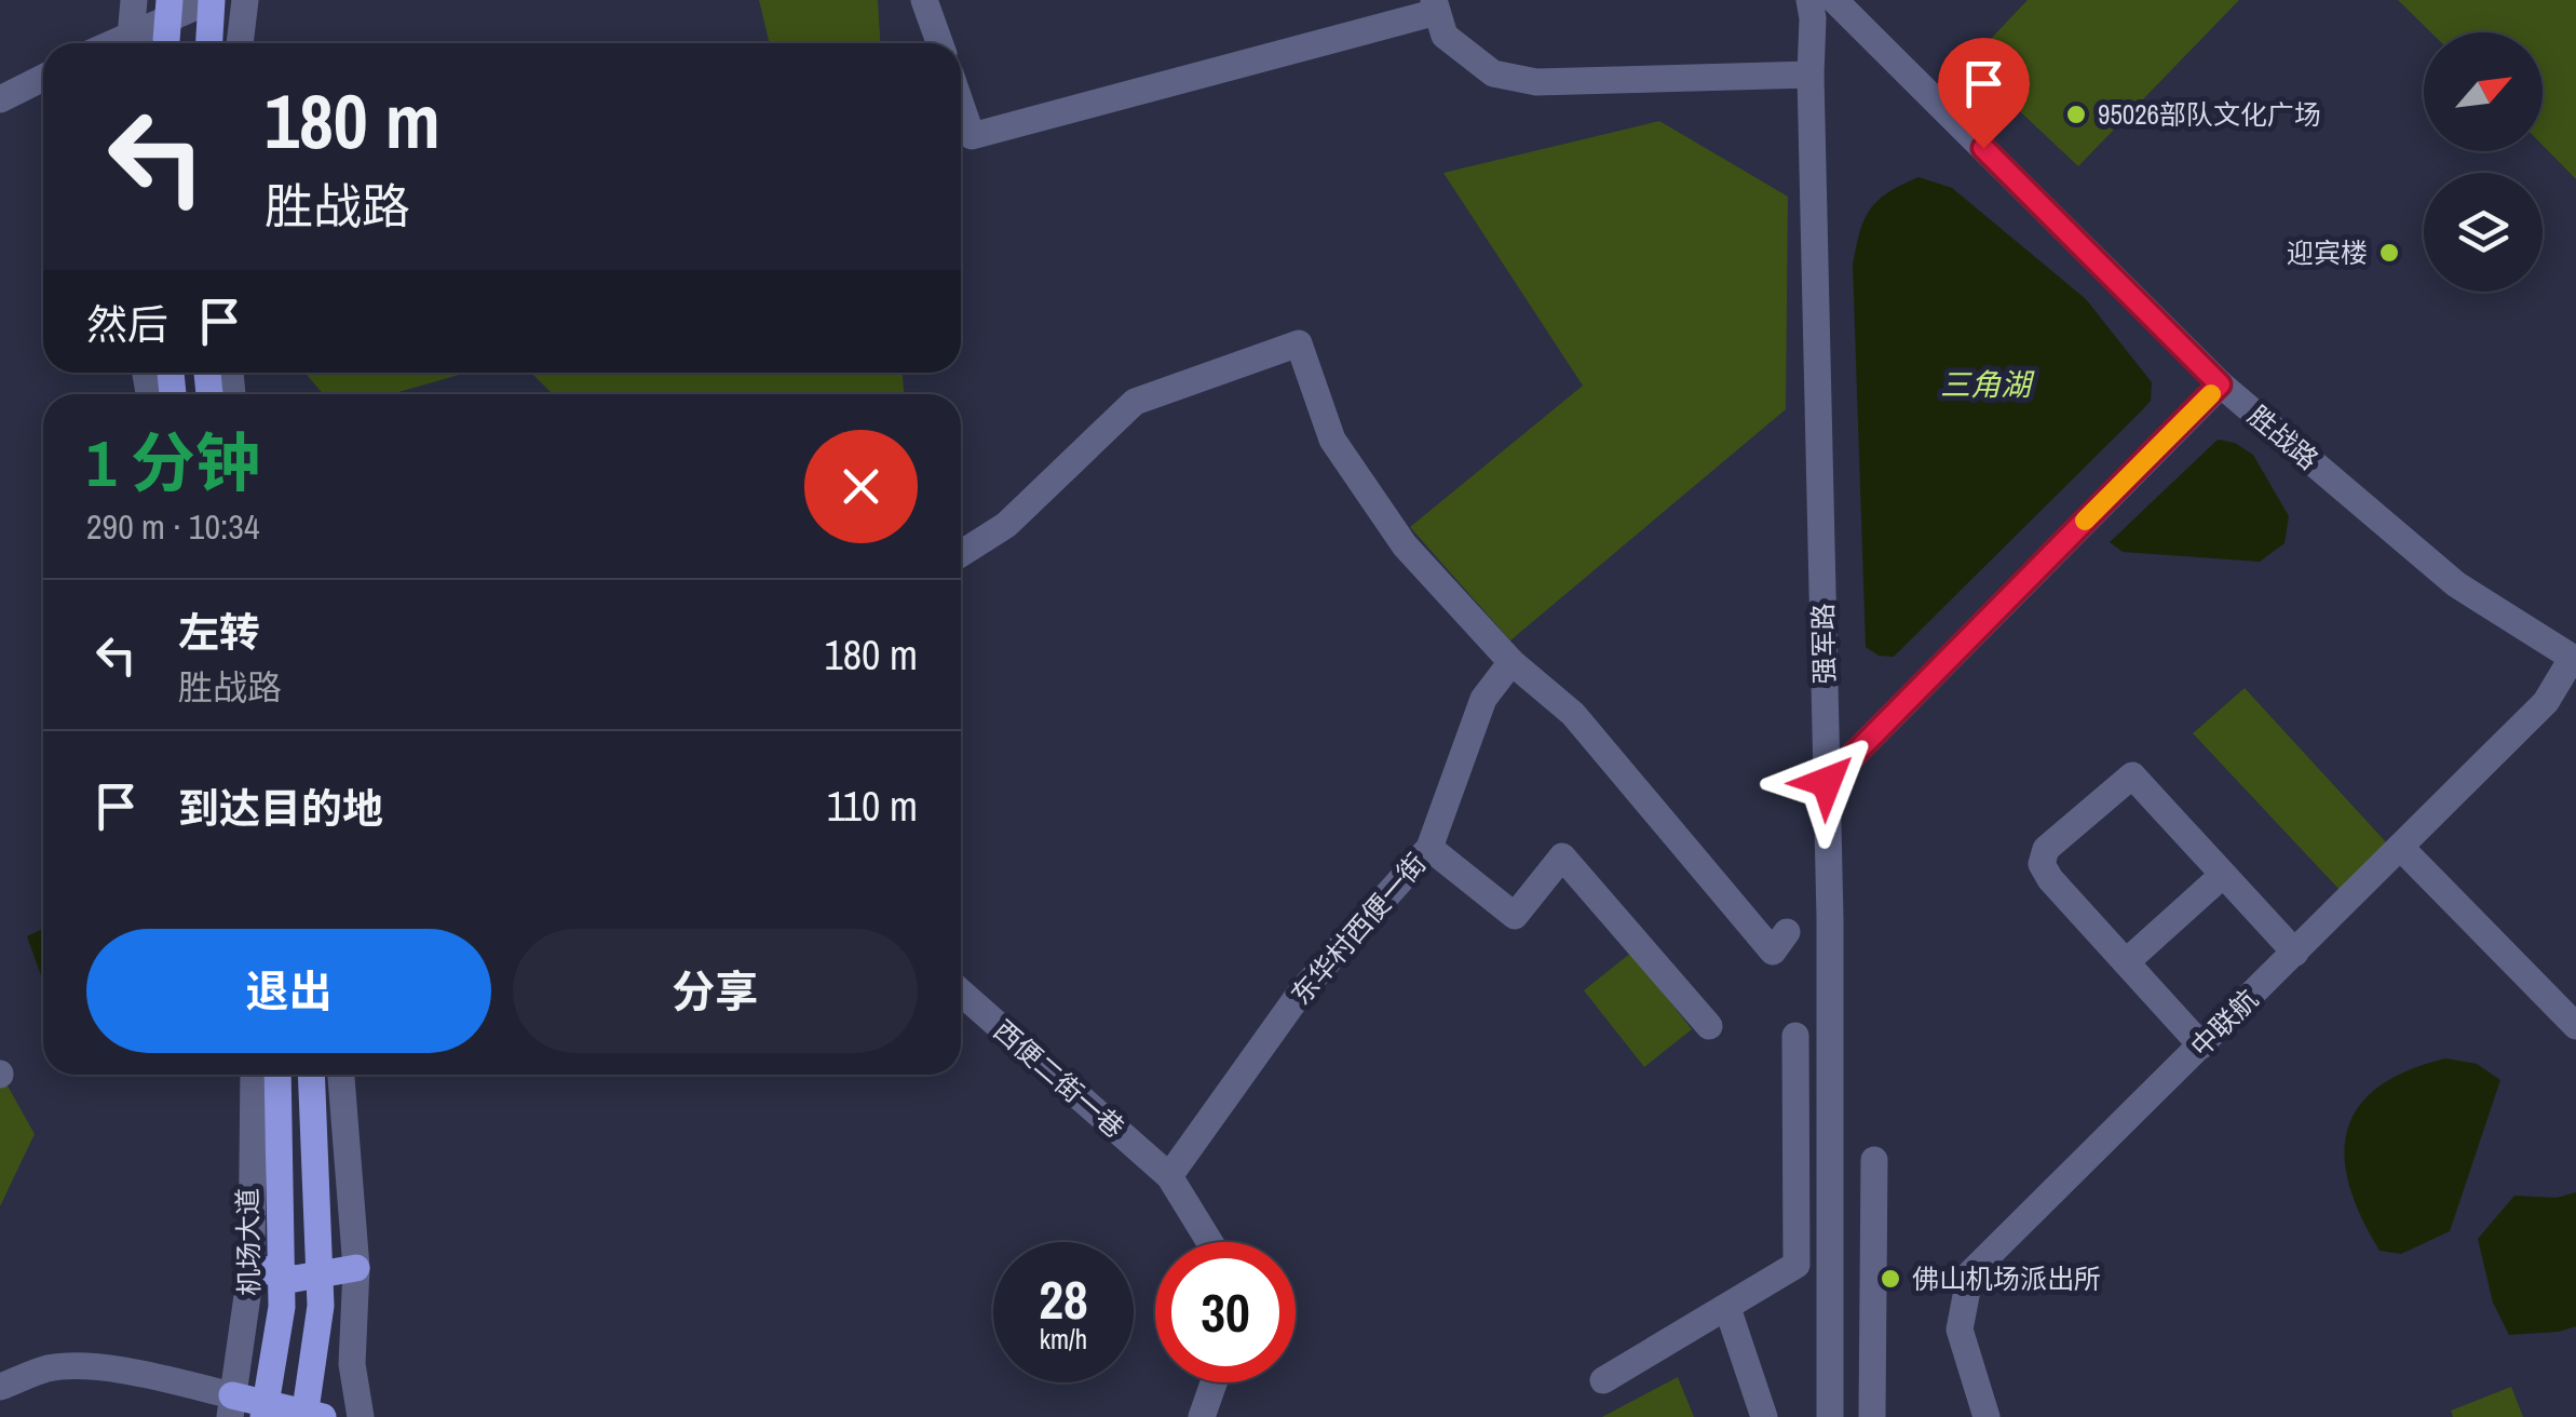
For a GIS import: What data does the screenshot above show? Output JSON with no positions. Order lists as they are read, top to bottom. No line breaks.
{"streets":{"main road":["机场大道"],"street":["胜战路","强军路","东华村西便一街","中联航","西便二街一巷"]},"crossings":[["胜战路","中联航"],["东华村西便一街","西便二街一巷"]],"water":["三角湖"],"places":["95026部队文化广场","迎宾楼","佛山机场派出所"],"north":"top right","page":{"turn":["180 m","胜战路"],"then":"然后","heading":["1 分钟","290 m · 10:34"],"list":[{"name":"左转","note":"胜战路","value":"180 m"},{"name":"到达目的地","value":"110 m"}],"buttons":["退出","分享"],"speed":"28 km/h","limit":"30"}}
